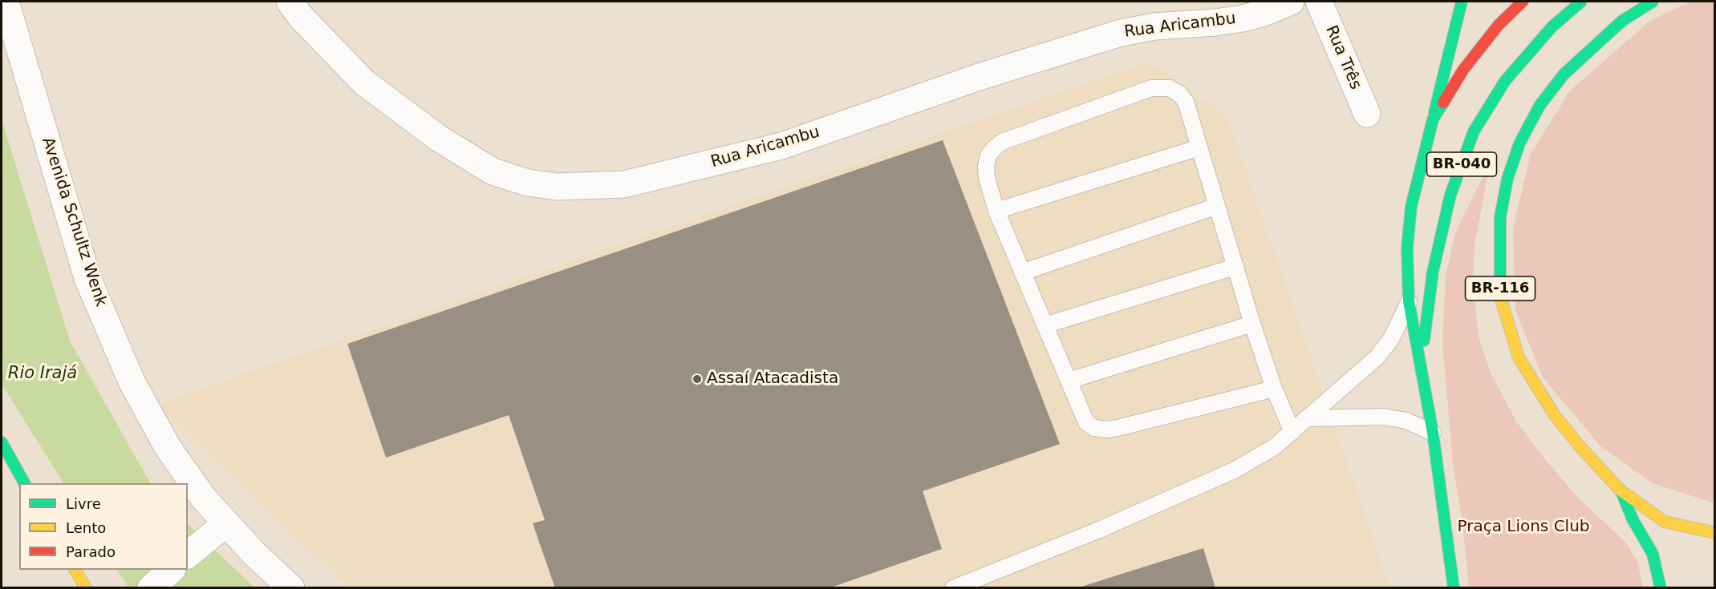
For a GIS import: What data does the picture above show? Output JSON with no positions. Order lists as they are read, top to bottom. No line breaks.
{"streets":{"main road":["BR-040","BR-116"],"street":["Rua Aricambu","Rua Três","Avenida Schultz Wenk"]},"water":["Rio Irajá"],"parks":["Praça Lions Club"],"places":["Assaí Atacadista"],"legend":["Livre","Lento","Parado"]}
